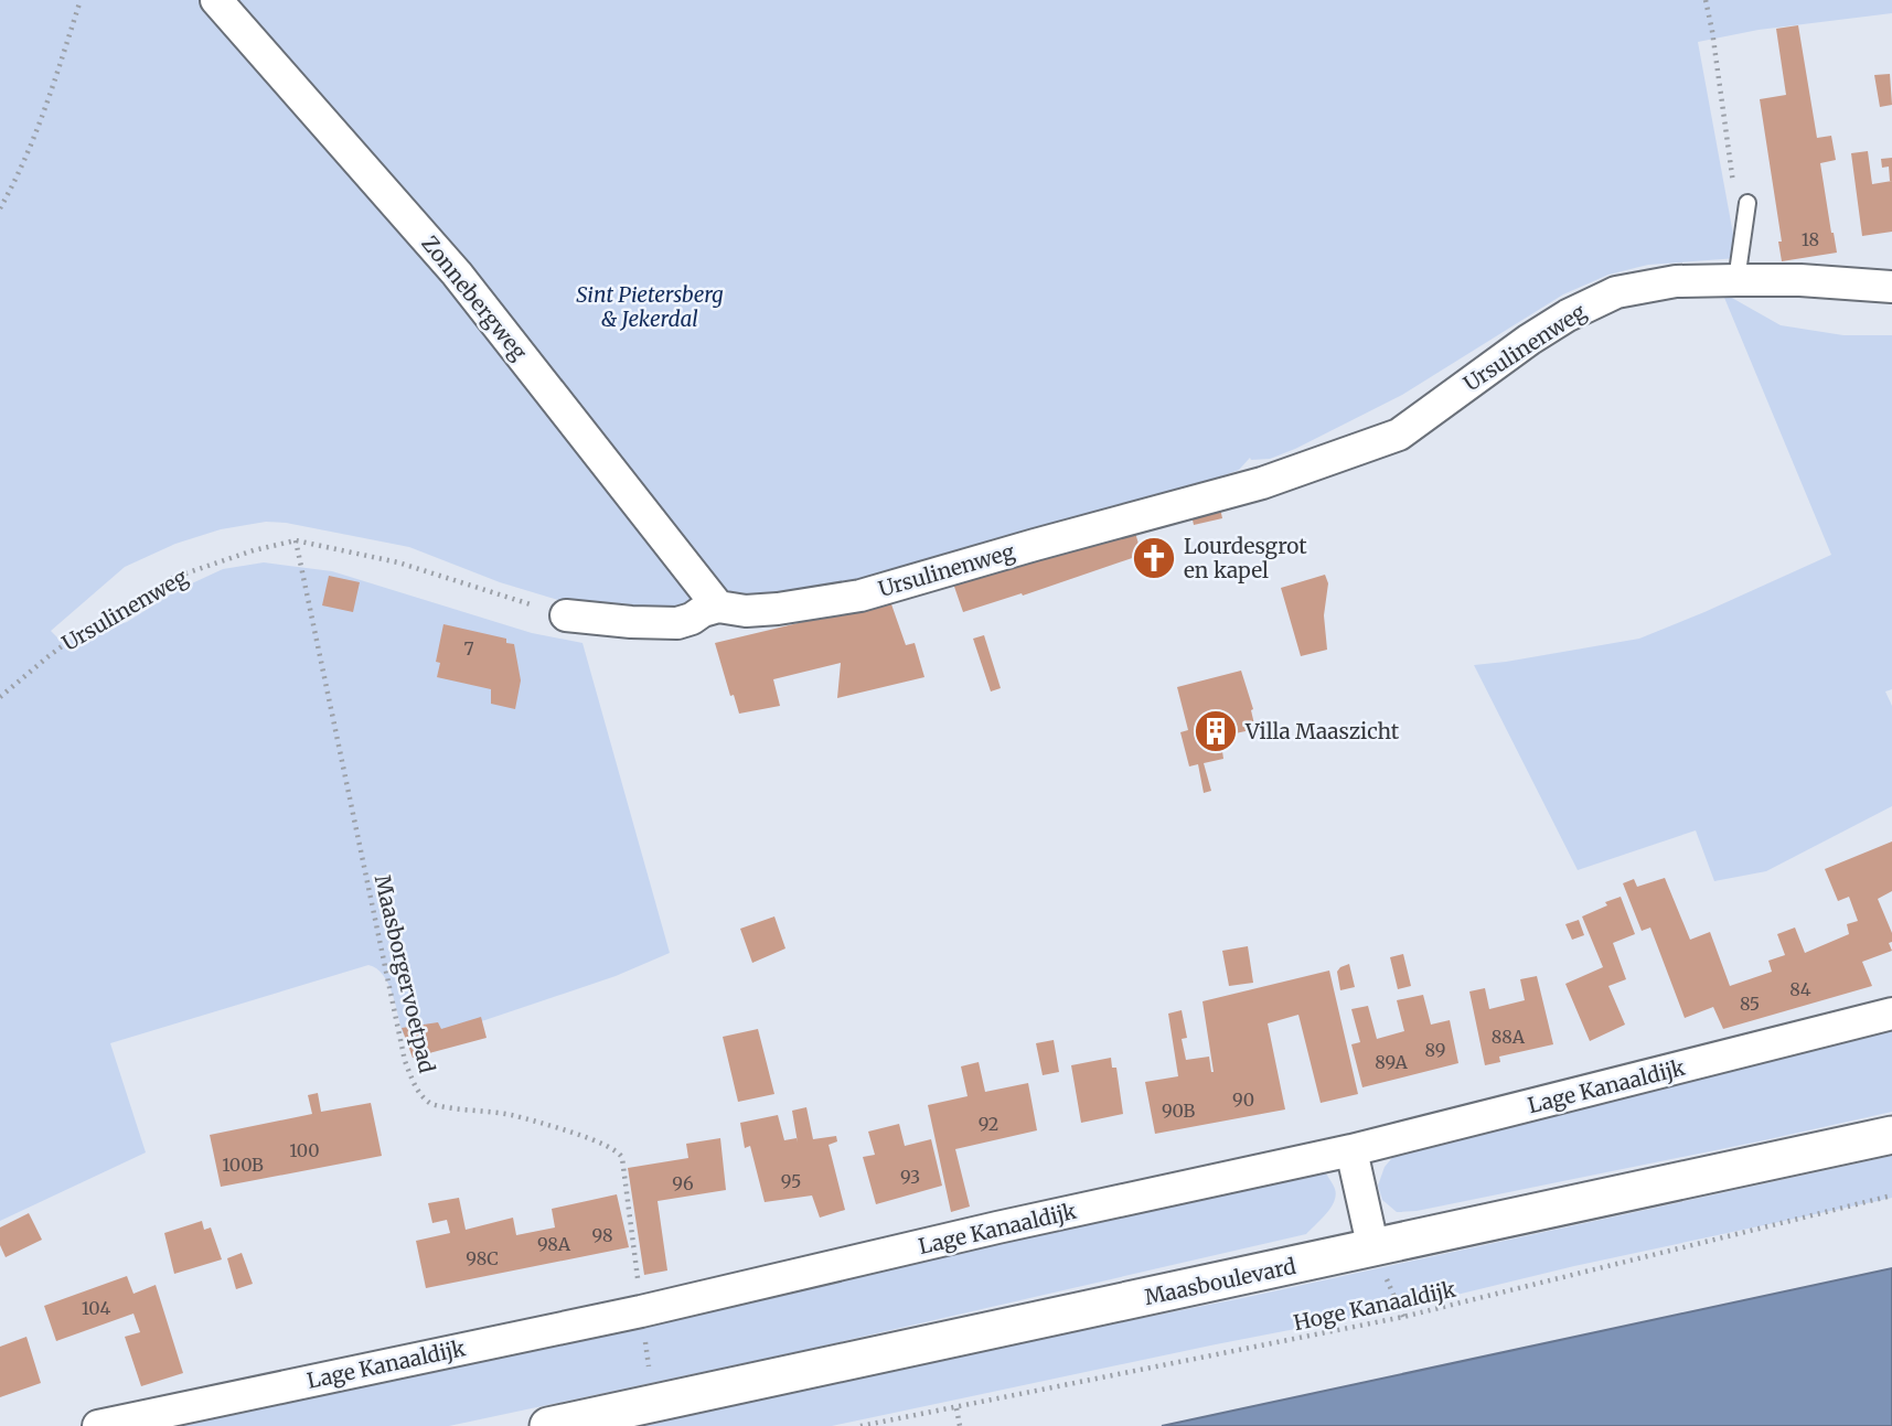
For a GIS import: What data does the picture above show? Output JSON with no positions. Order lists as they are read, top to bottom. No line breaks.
{"streets":{"street":["Zonnebergweg","Ursulinenweg","Lage Kanaaldijk","Maasboulevard"],"path":["Maasborgervoetpad","Hoge Kanaaldijk"]},"crossings":[["Zonnebergweg","Ursulinenweg"],["Ursulinenweg","Maasborgervoetpad"],["Maasborgervoetpad","Lage Kanaaldijk"]],"parks":["Sint Pietersberg & Jekerdal"],"places":{"church":["Lourdesgrot en kapel"],"building":["Villa Maaszicht"]},"house_numbers":["18","7","84","85","88A","89","89A","90","90B","92","100","100B","93","95","96","98","98A","98C","104"]}
